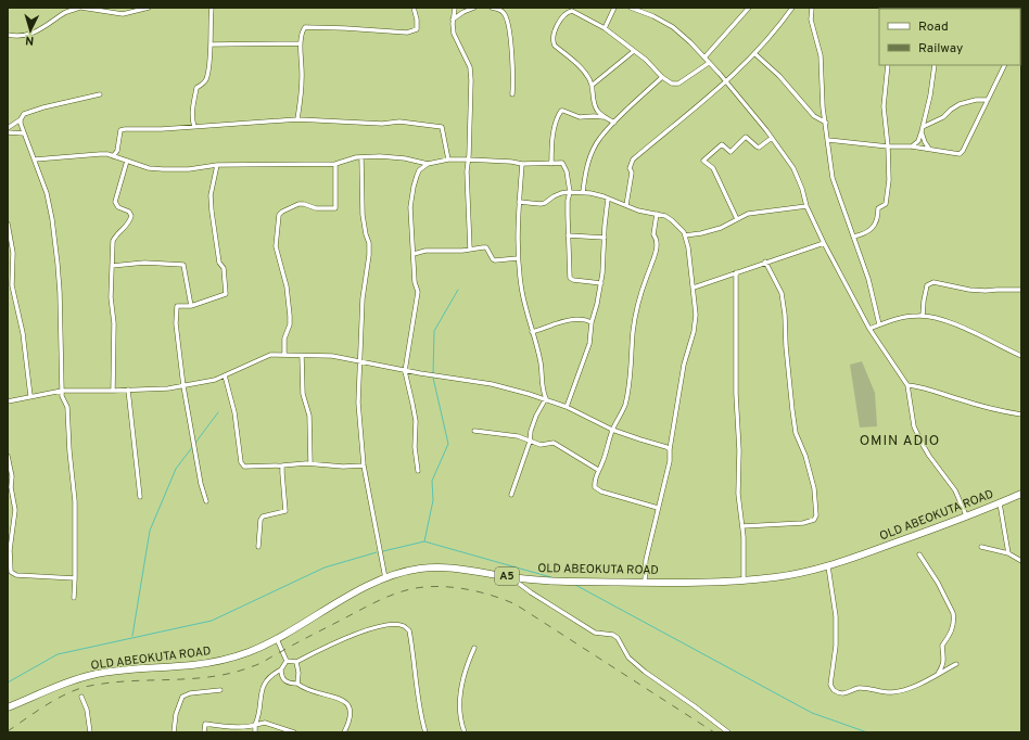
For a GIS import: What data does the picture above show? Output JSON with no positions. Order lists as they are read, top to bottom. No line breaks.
{"streets":{"highway":["OLD ABEOKUTA ROAD","A5"]},"districts":["OMIN ADIO"],"legend":["Road","Railway"],"north":"bottom"}
